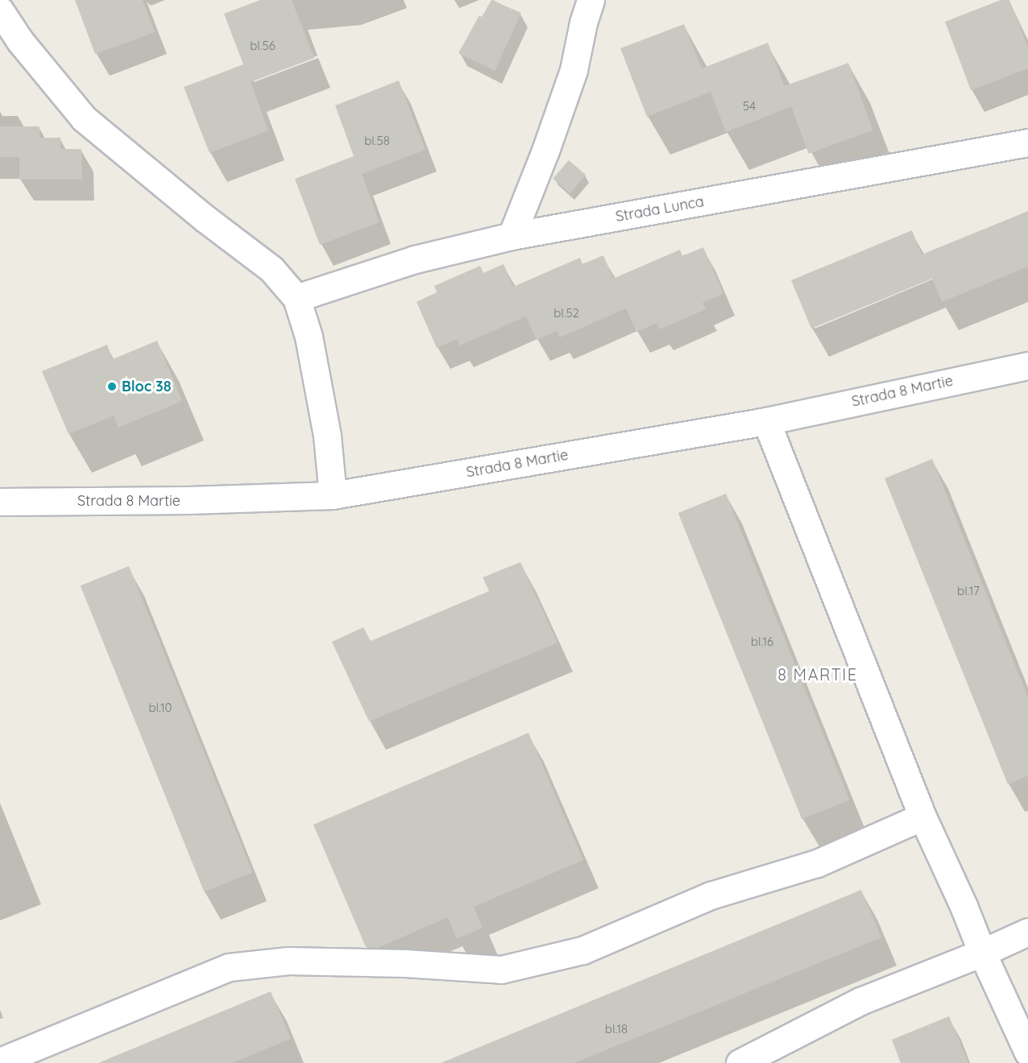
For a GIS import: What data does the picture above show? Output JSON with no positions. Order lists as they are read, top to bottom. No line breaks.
{"streets":{"street":["Strada Lunca","Strada 8 Martie"]},"districts":["8 MARTIE"],"places":["Bloc 38"],"house_numbers":["bl.56","54","bl.58","bl.52","bl.17","bl.16","bl.10","bl.18"]}
